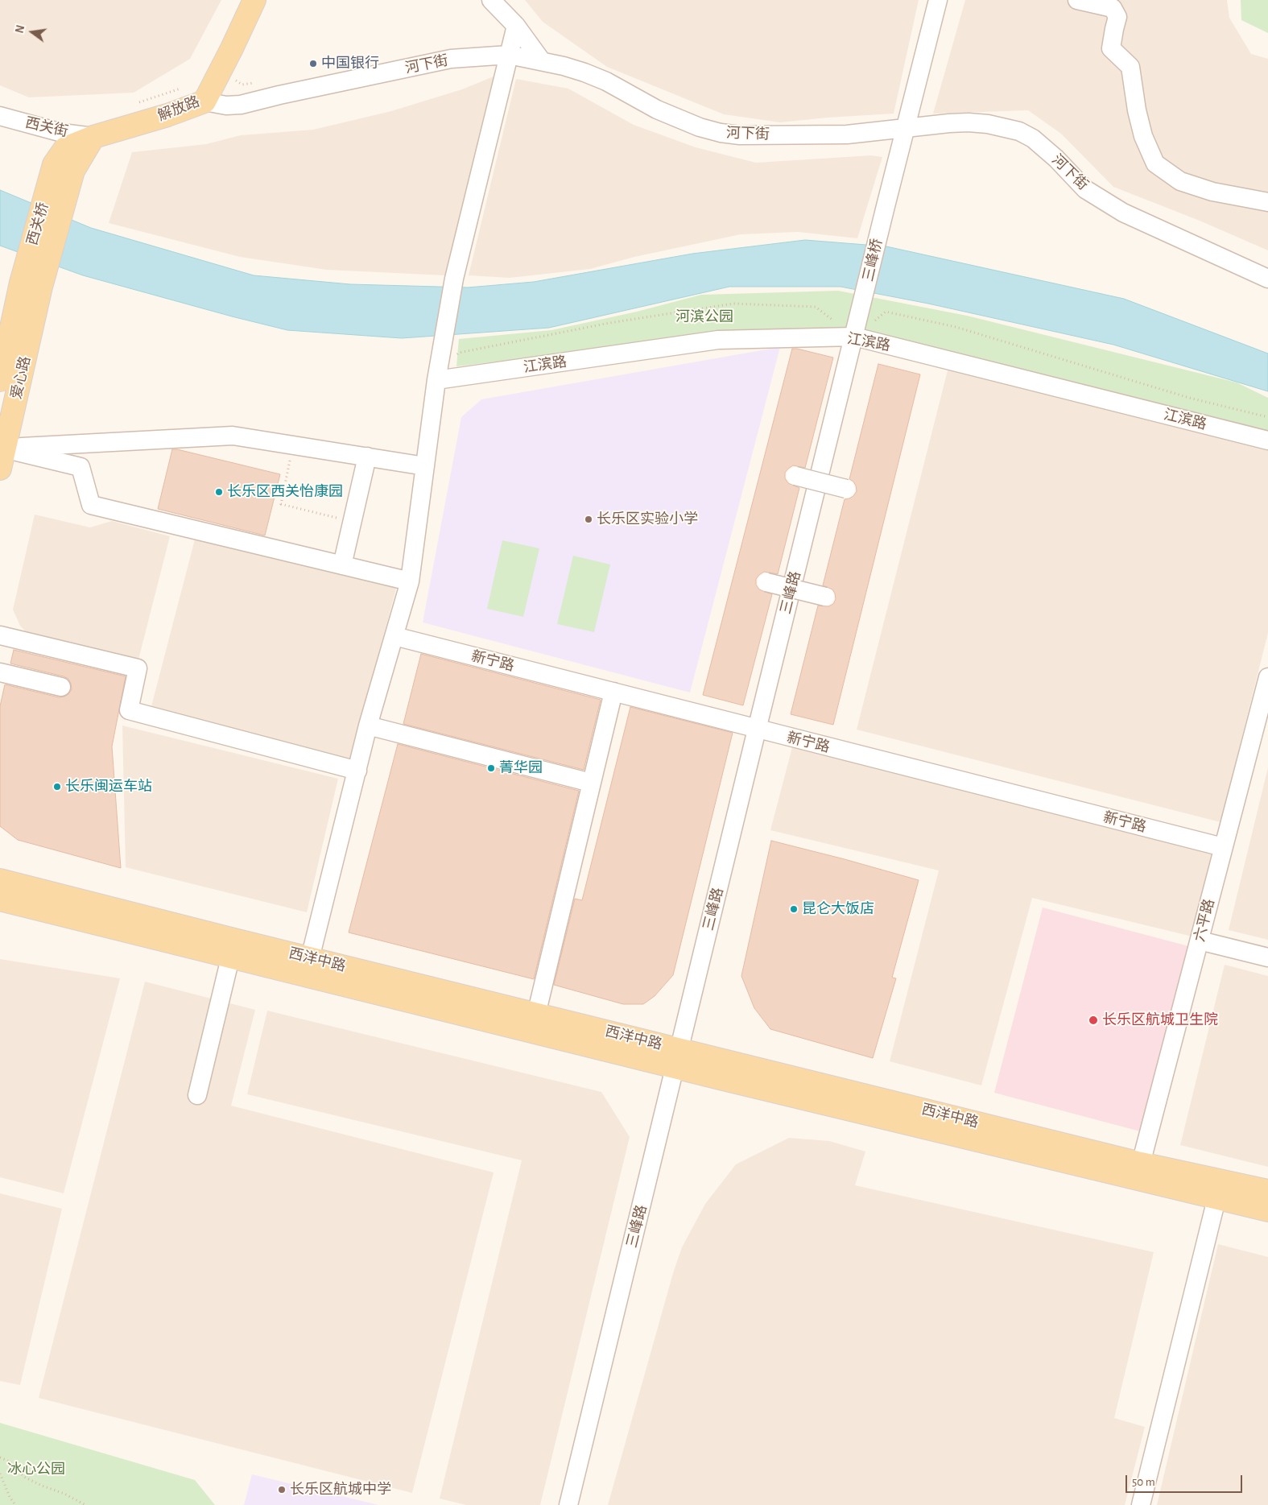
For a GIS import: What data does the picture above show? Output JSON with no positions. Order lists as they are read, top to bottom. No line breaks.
{"streets":{"main road":["解放路","西关桥","爱心路","西洋中路"],"street":["河下街","西关街","三峰桥","江滨路","三峰路","新宁路","六平路"]},"crossings":[["河下街","解放路"],["河下街","三峰桥"],["解放路","西关街"],["解放路","西关桥"],["西关街","西关桥"],["西关桥","爱心路"],["三峰桥","三峰路"],["江滨路","三峰路"],["三峰路","新宁路"],["三峰路","西洋中路"],["新宁路","六平路"],["六平路","西洋中路"]],"parks":["河滨公园","冰心公园"],"places":["中国银行","长乐区西关怡康园","长乐区实验小学","菁华园","长乐闽运车站","昆仑大饭店","长乐区航城卫生院","长乐区航城中学"],"scale_bar":"50 m","north":"left"}
